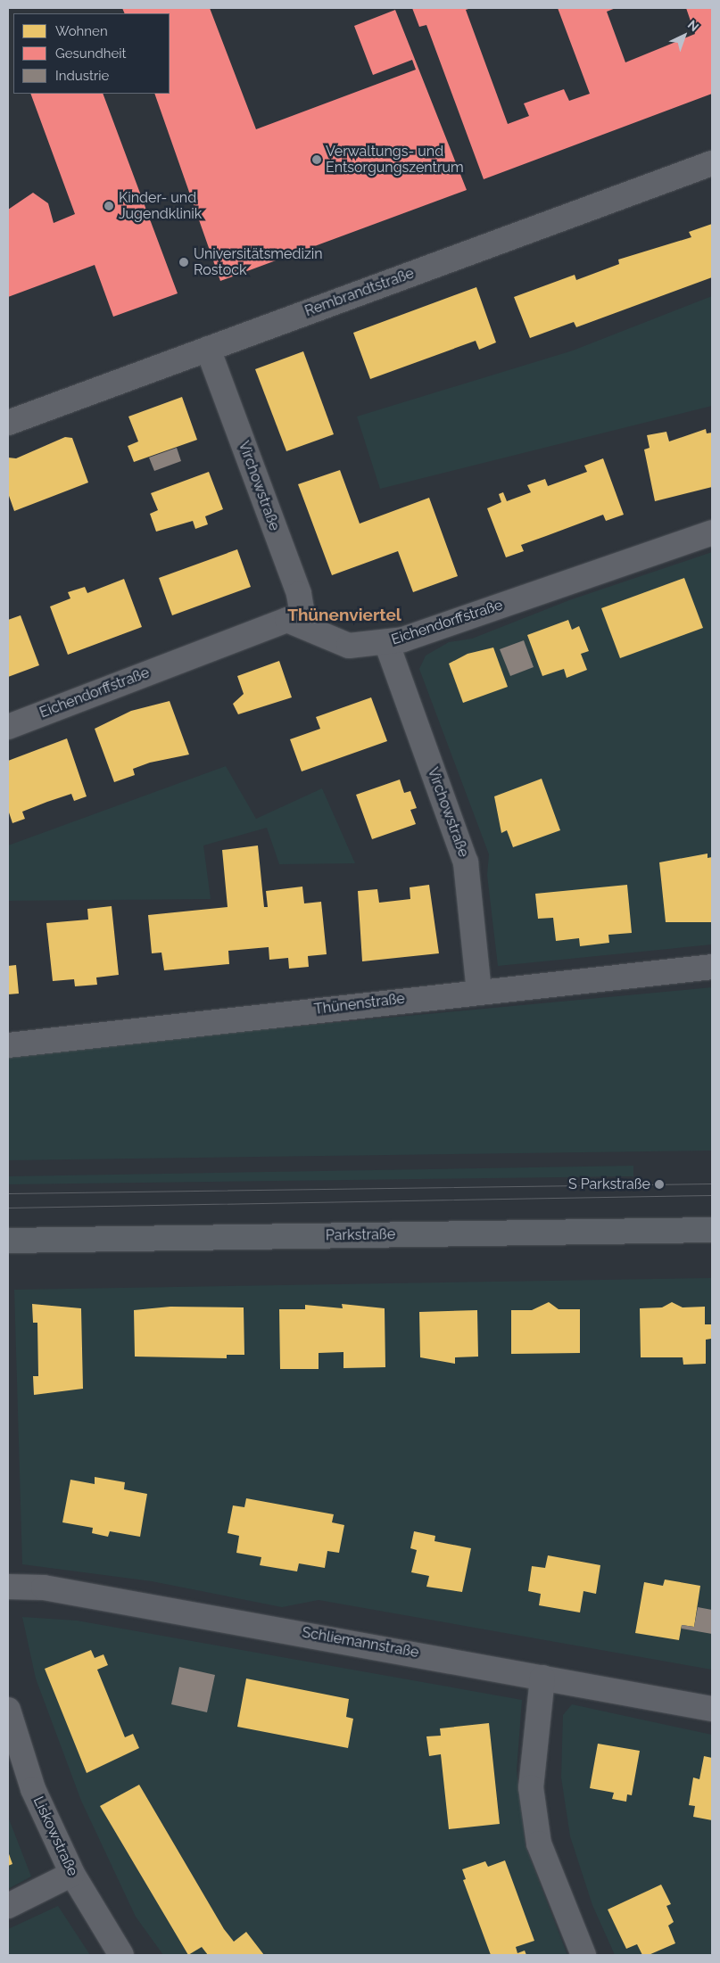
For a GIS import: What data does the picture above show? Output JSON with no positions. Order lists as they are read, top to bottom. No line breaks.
{"streets":{"main road":["Parkstraße"],"street":["Rembrandtstraße","Virchowstraße","Eichendorffstraße","Thünenstraße","Schliemannstraße","Liskowstraße"]},"crossings":[["Rembrandtstraße","Virchowstraße"],["Virchowstraße","Eichendorffstraße"],["Virchowstraße","Thünenstraße"]],"districts":["Thünenviertel"],"places":["Verwaltungs- und Entsorgungszentrum","Kinder- und Jugendklinik","Universitätsmedizin Rostock","S Parkstraße"],"legend":["Wohnen","Gesundheit","Industrie"],"north":"top right"}
